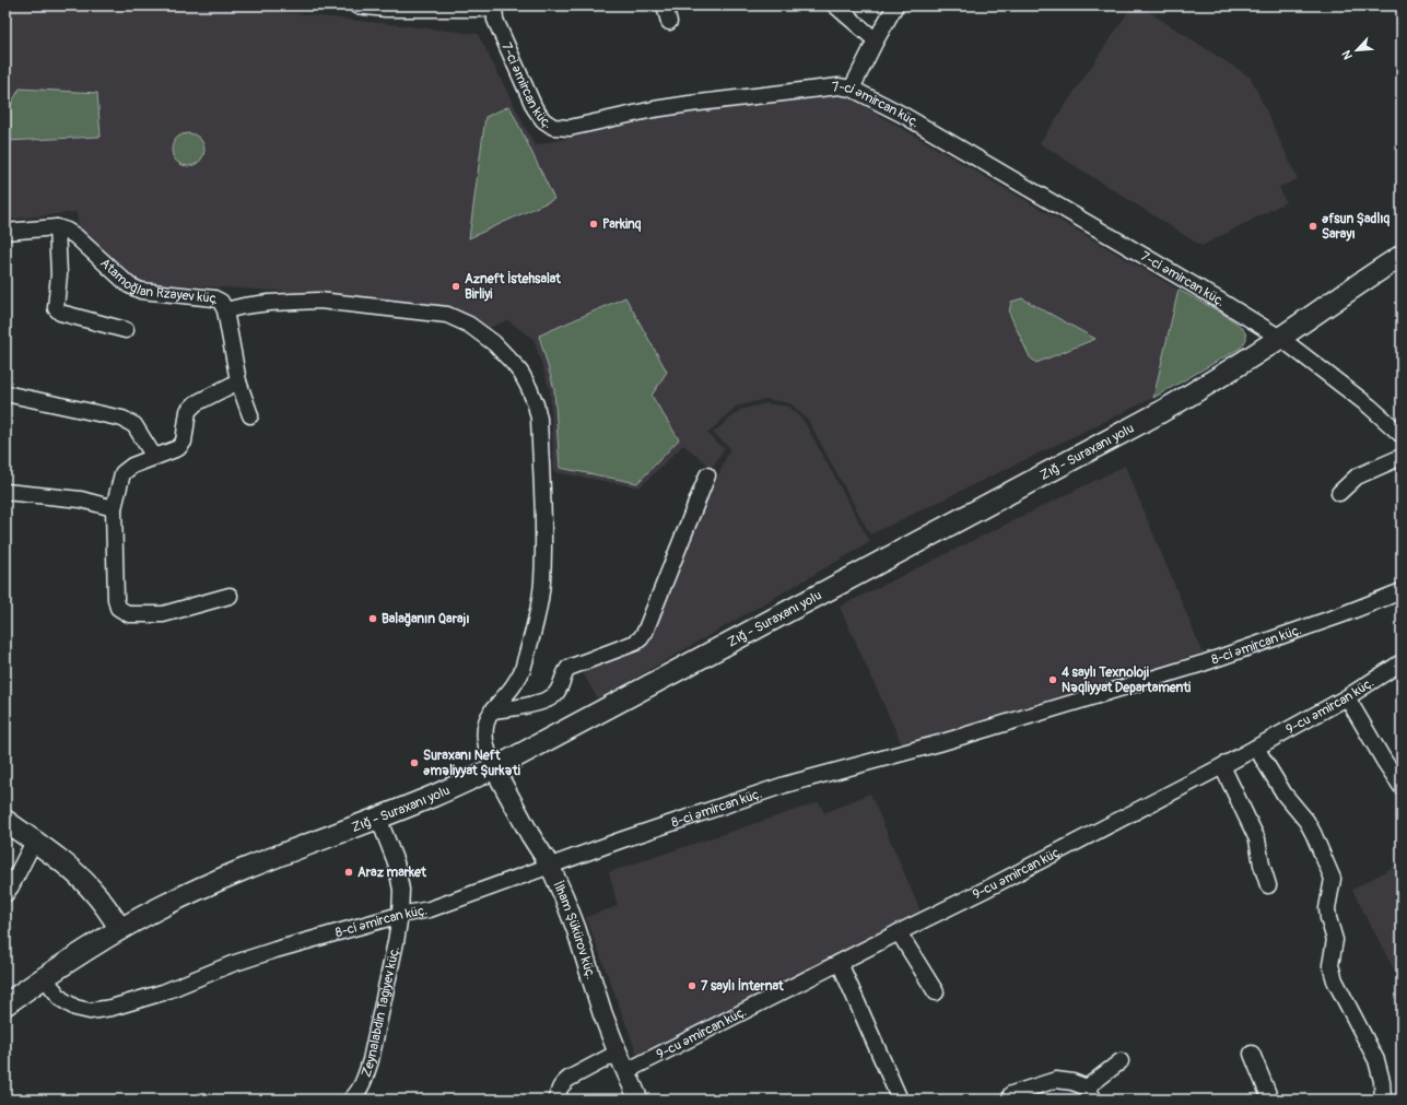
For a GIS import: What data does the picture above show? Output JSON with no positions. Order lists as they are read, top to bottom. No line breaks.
{"streets":{"main road":["Zığ - Suraxanı yolu"],"street":["7-ci Əmircan küç.","Atamoğlan Rzayev küç.","8-ci Əmircan küç.","9-cu Əmircan küç.","İlham Şükürov küç.","Zeynalabdin Tagiyev küç."]},"crossings":[["7-ci Əmircan küç.","Zığ - Suraxanı yolu"],["Zığ - Suraxanı yolu","8-ci Əmircan küç."],["Zığ - Suraxanı yolu","İlham Şükürov küç."],["Zığ - Suraxanı yolu","Zeynalabdin Tagiyev küç."],["8-ci Əmircan küç.","İlham Şükürov küç."],["8-ci Əmircan küç.","Zeynalabdin Tagiyev küç."],["9-cu Əmircan küç.","İlham Şükürov küç."]],"places":["Parkinq","Əfsun Şadlıq Sarayı","Azneft İstehsalat Birliyi","Balağanın Qarajı","4 saylı Texnoloji Nəqliyyat Departamenti","Suraxanı Neft Əməliyyat Şurkəti","Araz market","7 saylı İnternat"],"north":"bottom left"}
